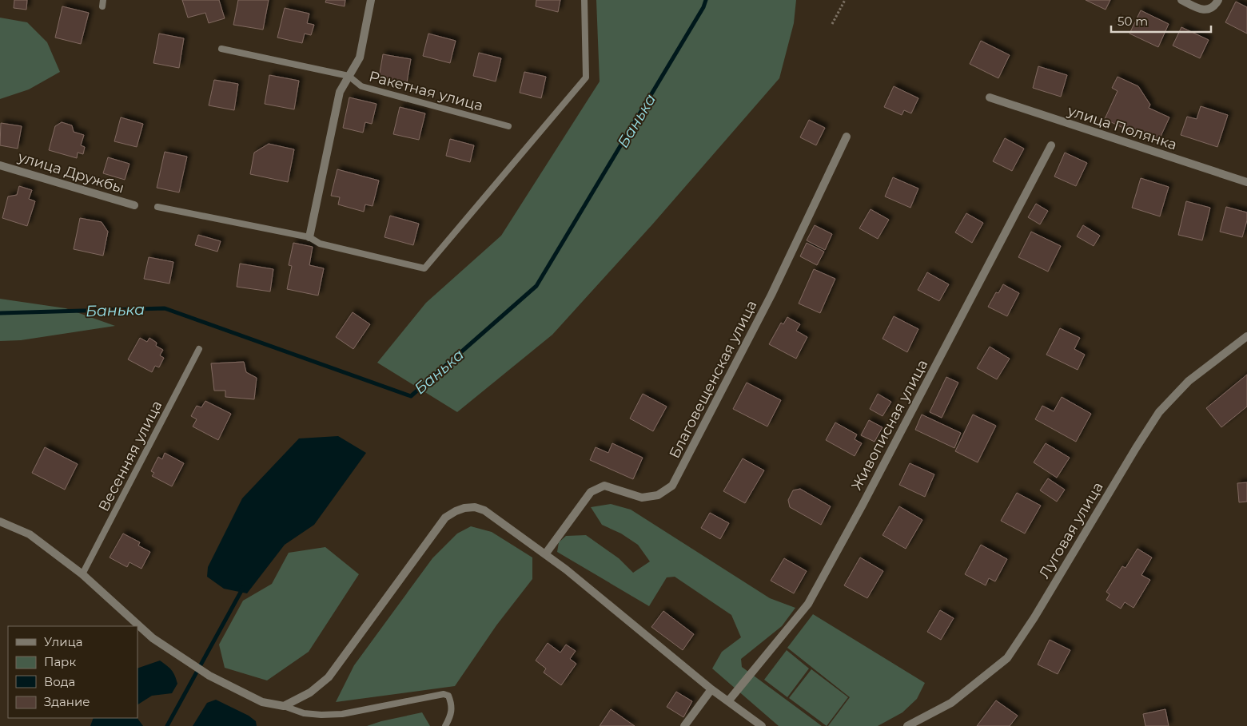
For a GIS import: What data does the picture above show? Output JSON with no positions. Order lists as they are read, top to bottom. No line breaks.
{"streets":{"street":["улица Полянка","улица Дружбы","Благовещенская улица","Живописная улица","Луговая улица"],"lane":["Ракетная улица","Весенняя улица"]},"water":["Банька"],"legend":["Улица","Парк","Вода","Здание"],"scale_bar":"50 m"}
